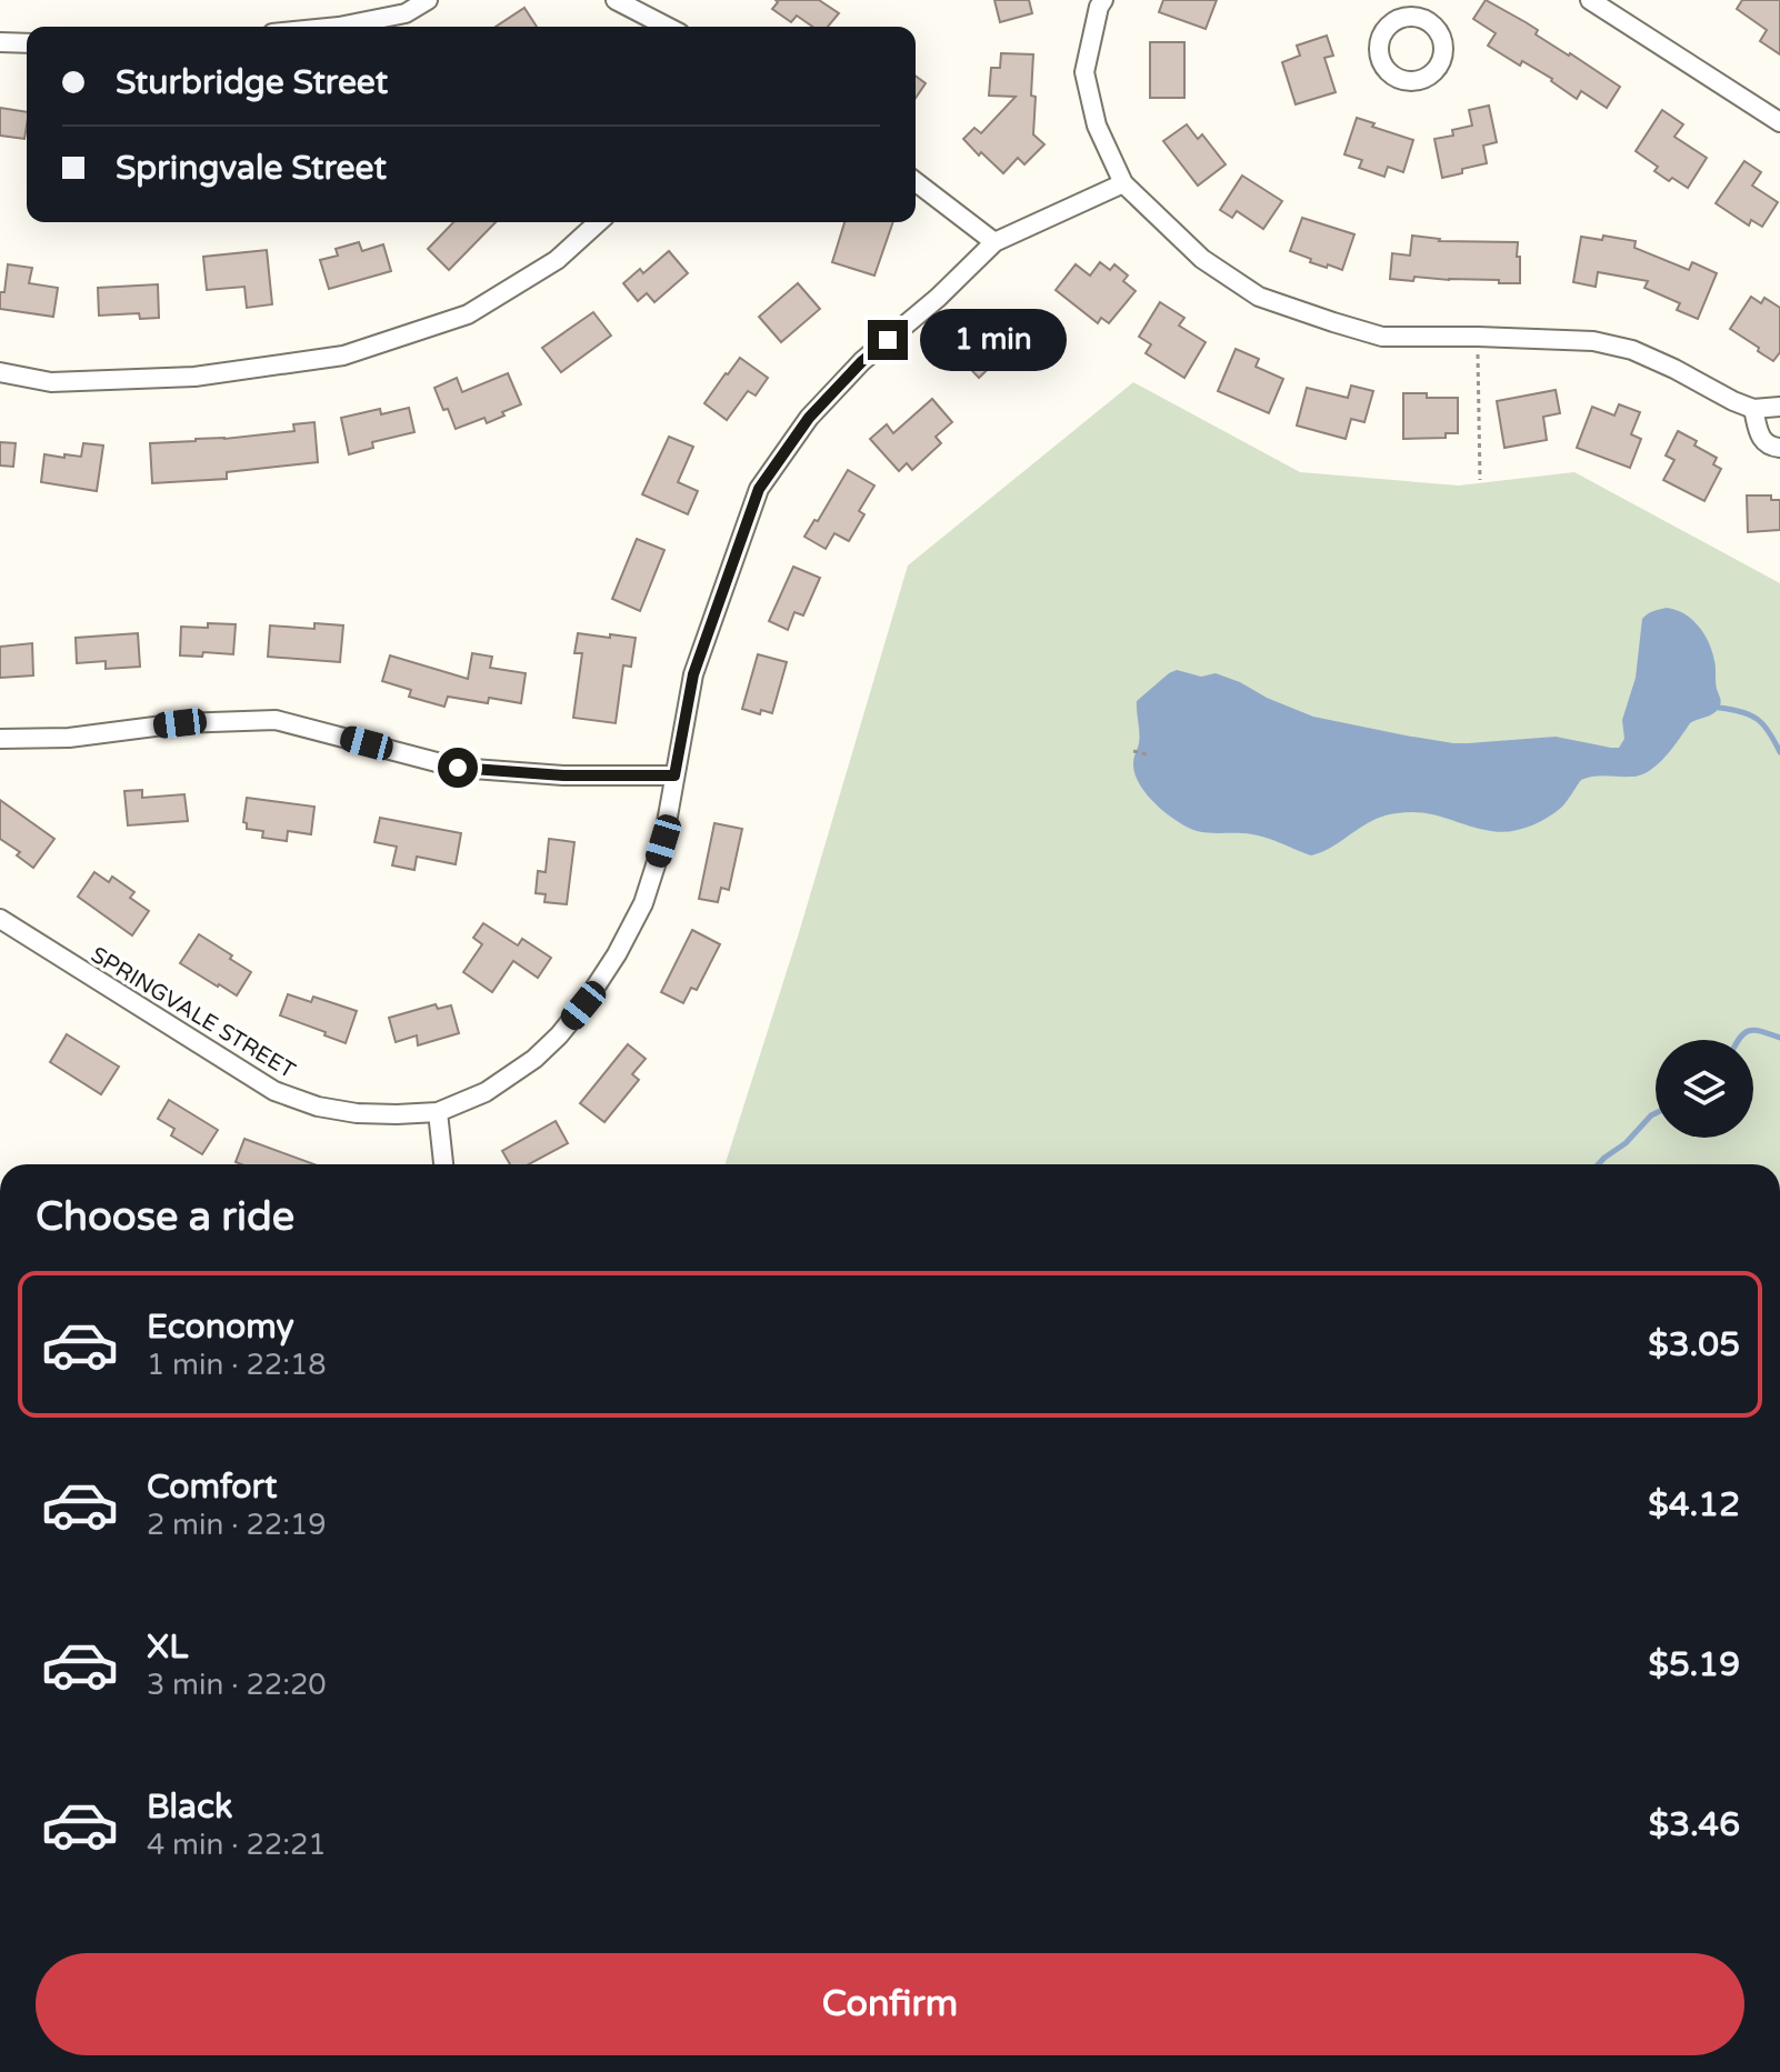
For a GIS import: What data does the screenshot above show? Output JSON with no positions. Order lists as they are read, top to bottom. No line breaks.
{"streets":{"street":["SPRINGVALE STREET"]},"page":{"banner":["Sturbridge Street","Springvale Street"],"bubble":"1 min","heading":"Choose a ride","list":[{"name":"Economy","note":"1 min · 22:18","value":"$3.05"},{"name":"Comfort","note":"2 min · 22:19","value":"$4.12"},{"name":"XL","note":"3 min · 22:20","value":"$5.19"},{"name":"Black","note":"4 min · 22:21","value":"$3.46"}],"buttons":"Confirm"}}
